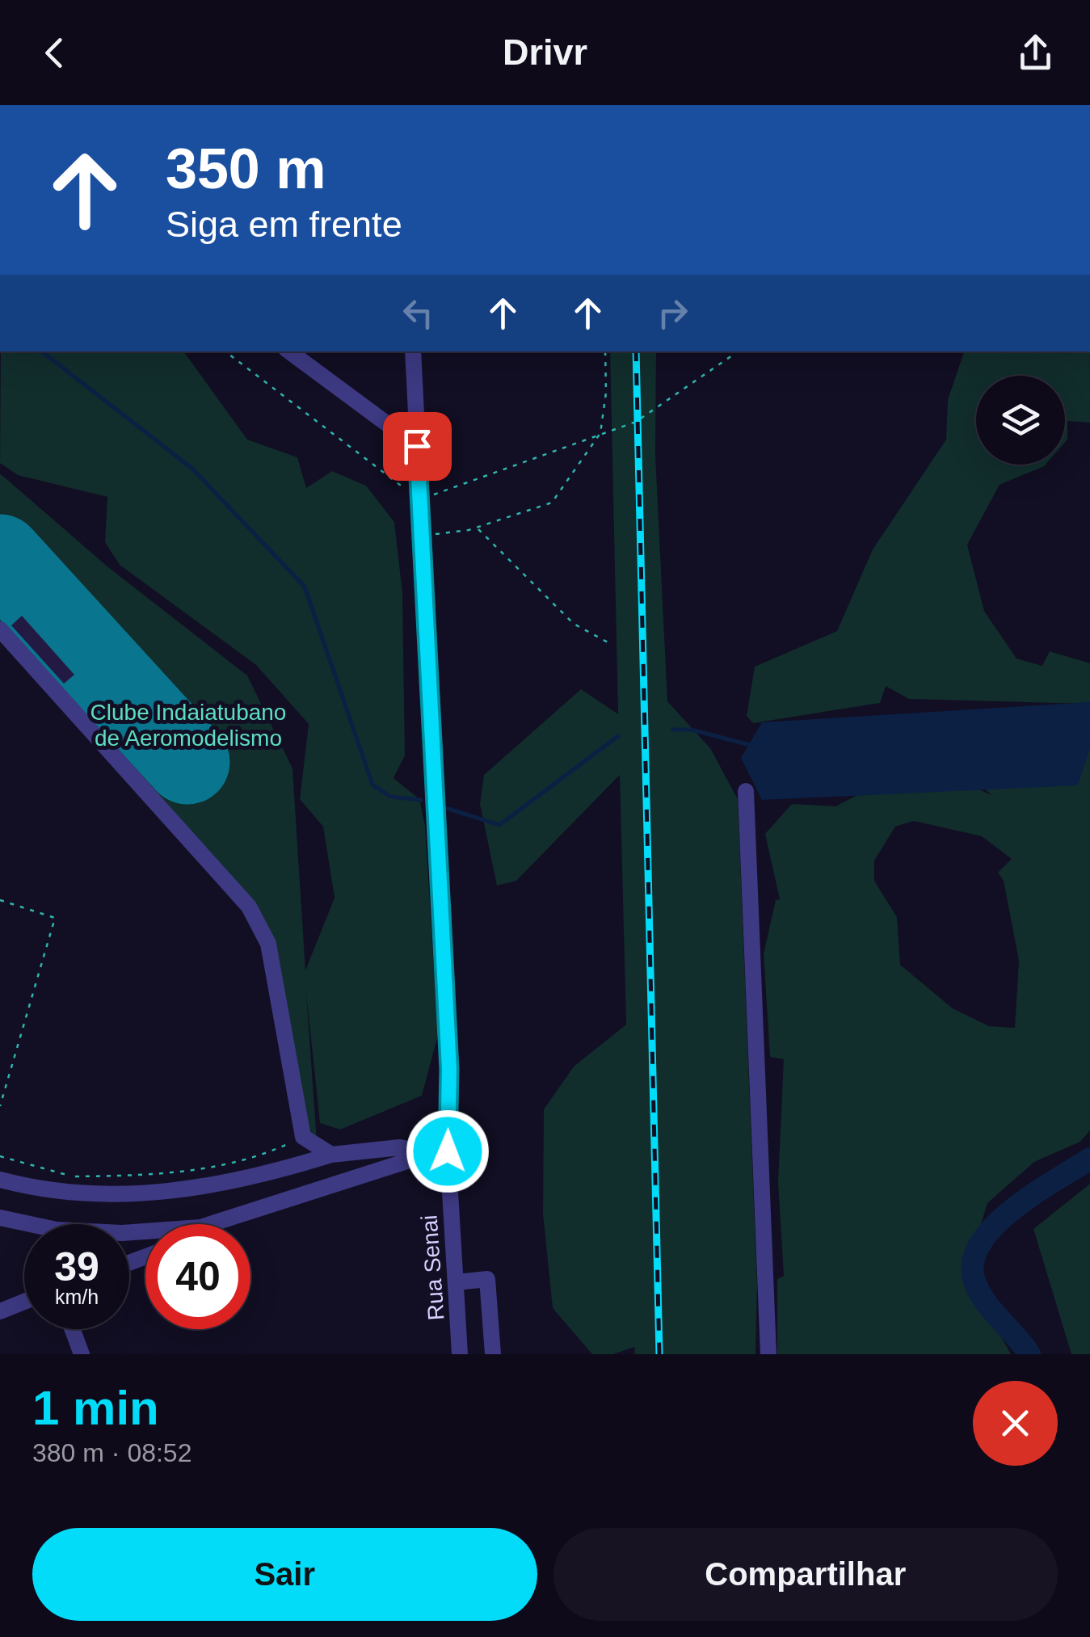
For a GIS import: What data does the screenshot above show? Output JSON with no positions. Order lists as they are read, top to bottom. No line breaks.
{"streets":{"street":["Rua Senai"]},"parks":["Clube Indaiatubano de Aeromodelismo"],"page":{"header":"Drivr","turn":["350 m","Siga em frente"],"speed":"39 km/h","limit":"40","heading":["1 min","380 m · 08:52"],"buttons":["Sair","Compartilhar"]}}
